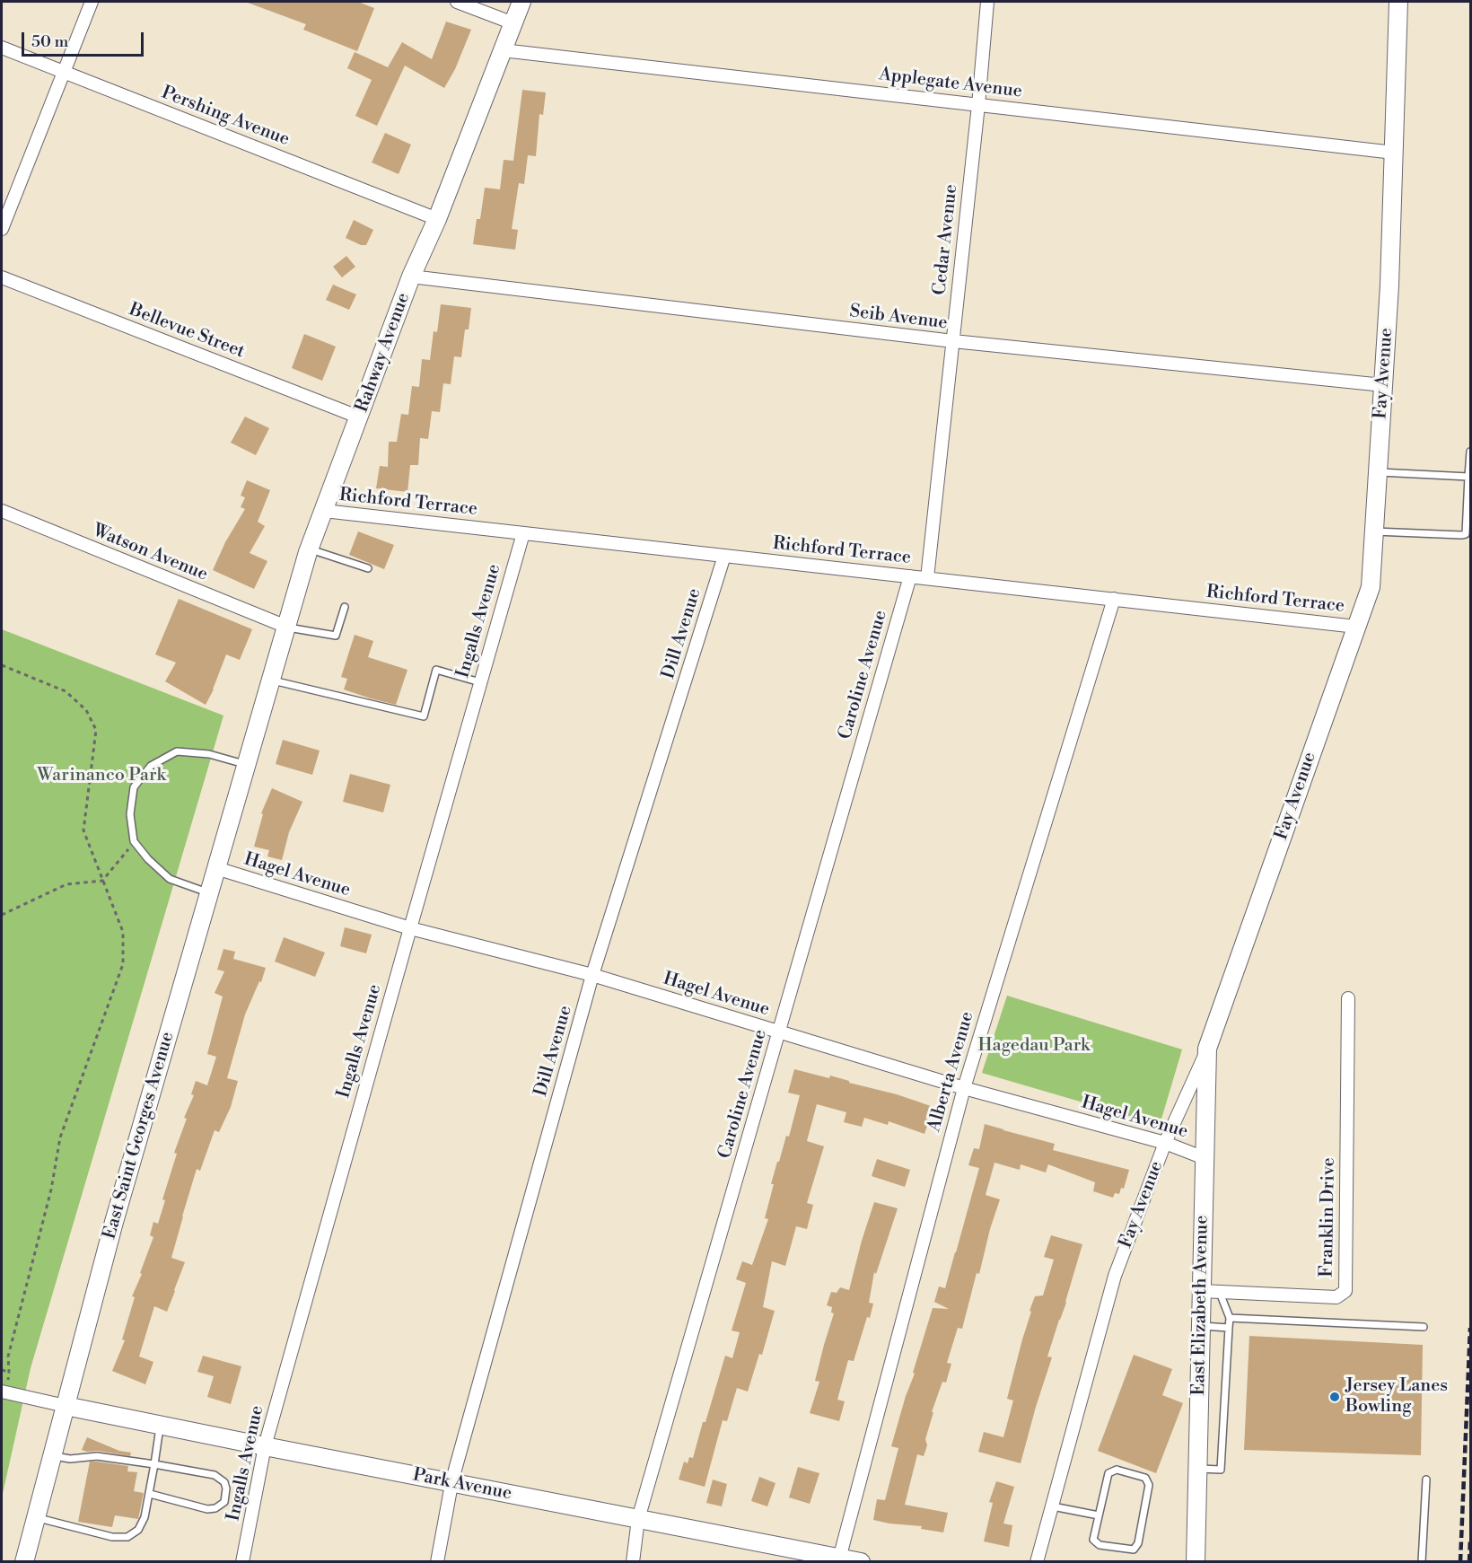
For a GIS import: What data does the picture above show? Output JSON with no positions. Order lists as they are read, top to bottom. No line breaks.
{"streets":{"street":["Applegate Avenue","Pershing Avenue","Cedar Avenue","Seib Avenue","Bellevue Street","Rahway Avenue","Fay Avenue","Richford Terrace","Watson Avenue","Ingalls Avenue","Dill Avenue","Caroline Avenue","Hagel Avenue","Alberta Avenue","East Saint Georges Avenue","Franklin Drive","East Elizabeth Avenue","Park Avenue"]},"crossings":[["Applegate Avenue","Cedar Avenue"],["Applegate Avenue","Rahway Avenue"],["Applegate Avenue","Fay Avenue"],["Pershing Avenue","Rahway Avenue"],["Cedar Avenue","Seib Avenue"],["Cedar Avenue","Richford Terrace"],["Seib Avenue","Rahway Avenue"],["Seib Avenue","Fay Avenue"],["Bellevue Street","Rahway Avenue"],["Rahway Avenue","Richford Terrace"],["Rahway Avenue","Watson Avenue"],["Rahway Avenue","East Saint Georges Avenue"],["Fay Avenue","Richford Terrace"],["Fay Avenue","Hagel Avenue"],["Fay Avenue","East Elizabeth Avenue"],["Richford Terrace","Ingalls Avenue"],["Richford Terrace","Dill Avenue"],["Richford Terrace","Caroline Avenue"],["Richford Terrace","Alberta Avenue"],["Ingalls Avenue","Hagel Avenue"],["Ingalls Avenue","Park Avenue"],["Dill Avenue","Hagel Avenue"],["Dill Avenue","Park Avenue"],["Caroline Avenue","Hagel Avenue"],["Caroline Avenue","Park Avenue"],["Hagel Avenue","Alberta Avenue"],["Hagel Avenue","East Saint Georges Avenue"],["Hagel Avenue","East Elizabeth Avenue"],["Alberta Avenue","Park Avenue"],["East Saint Georges Avenue","Park Avenue"],["Franklin Drive","East Elizabeth Avenue"]],"parks":["Warinanco Park","Hagedau Park"],"places":["Jersey Lanes Bowling"],"scale_bar":"50 m"}
